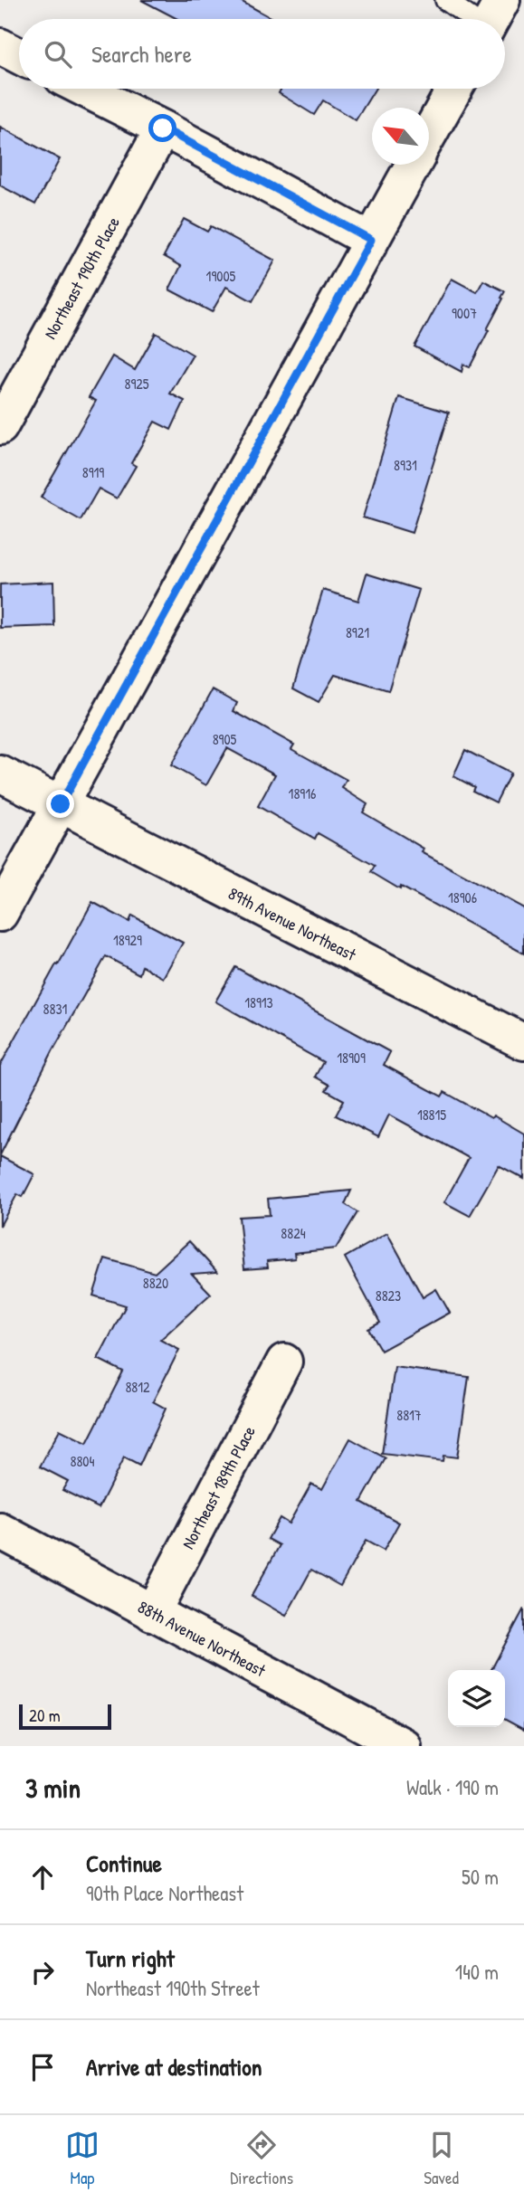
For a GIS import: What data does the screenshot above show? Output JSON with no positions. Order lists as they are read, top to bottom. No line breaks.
{"streets":{"street":["Northeast 190th Place","89th Avenue Northeast","Northeast 189th Place","88th Avenue Northeast"]},"crossings":[["Northeast 189th Place","88th Avenue Northeast"]],"house_numbers":["19005","9007","8925","8931","8919","8921","8905","18916","18906","18929","18913","8831","18909","18815","8824","8820","8823","8812","8817","8804"],"scale_bar":"20 m","north":"top left","page":{"search":"Search here","scale":"20 m","heading":["3 min","Walk · 190 m"],"list":[["Continue","90th Place Northeast","50 m"],["Turn right","Northeast 190th Street","140 m"],"Arrive at destination"],"nav":["Map","Directions","Saved"]}}
